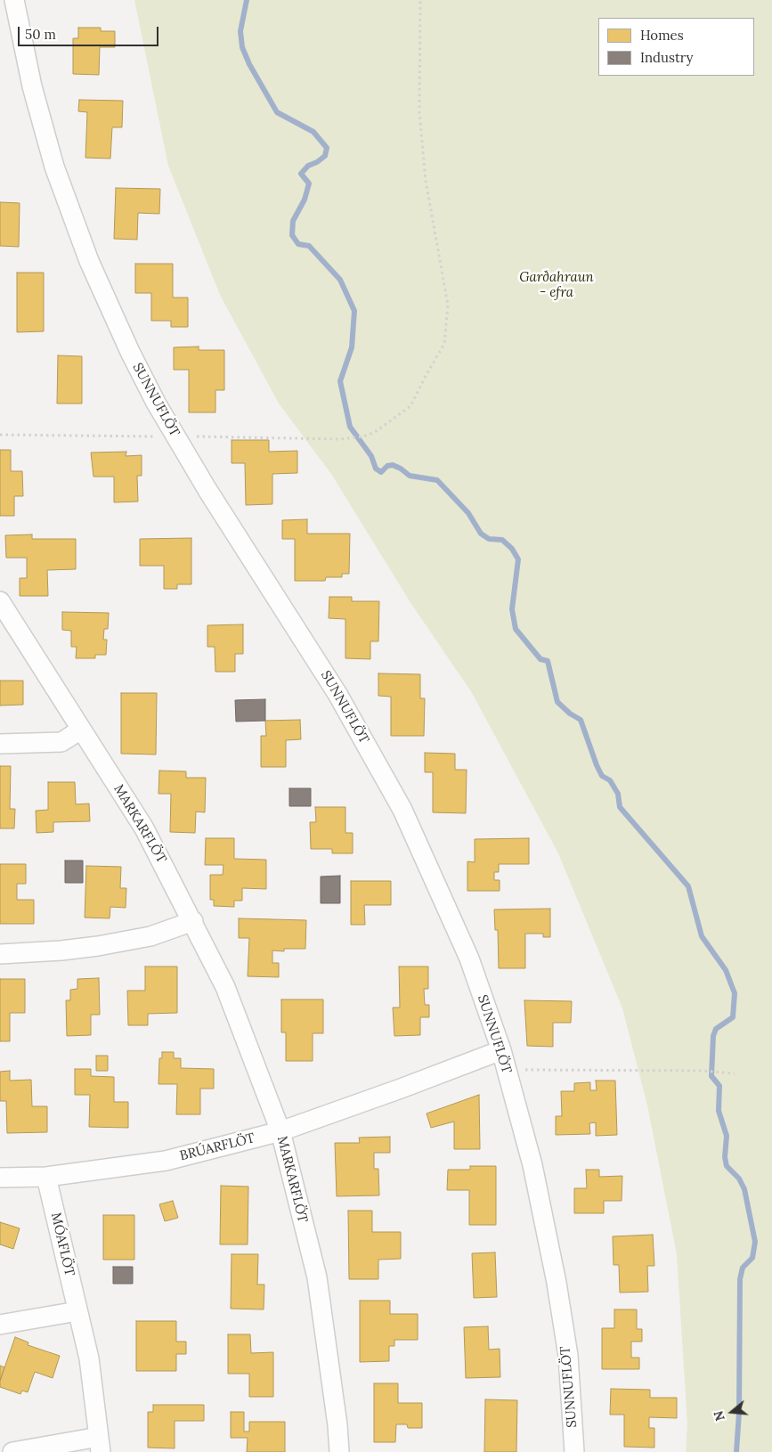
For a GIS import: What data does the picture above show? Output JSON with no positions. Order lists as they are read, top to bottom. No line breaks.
{"streets":{"street":["SUNNUFLÖT","MARKARFLÖT","BRÚARFLÖT","MÓAFLÖT"]},"crossings":[["SUNNUFLÖT","BRÚARFLÖT"],["MARKARFLÖT","BRÚARFLÖT"],["BRÚARFLÖT","MÓAFLÖT"]],"parks":["Garðahraun - efra"],"legend":["Homes","Industry"],"scale_bar":"50 m","north":"left"}
